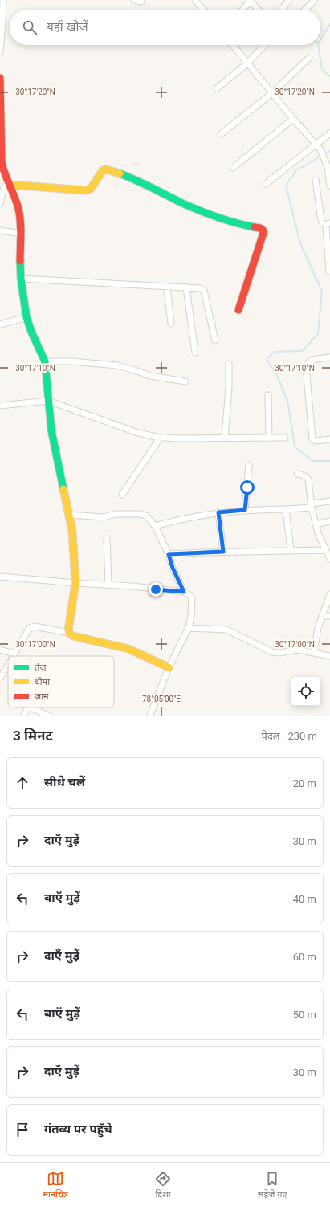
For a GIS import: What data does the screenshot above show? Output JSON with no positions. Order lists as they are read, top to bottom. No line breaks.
{"legend":["तेज़","धीमा","जाम"],"page":{"search":"यहाँ खोजें","heading":["3 मिनट","पैदल · 230 m"],"list":[["सीधे चलें","20 m"],["दाएँ मुड़ें","30 m"],["बाएँ मुड़ें","40 m"],["दाएँ मुड़ें","60 m"],["बाएँ मुड़ें","50 m"],["दाएँ मुड़ें","30 m"],"गंतव्य पर पहुँचे"],"nav":["मानचित्र","दिशा","सहेजे गए"]},"coordinates":["30°17'20\"N","30°17'10\"N","30°17'00\"N","78°05'00\"E"]}
